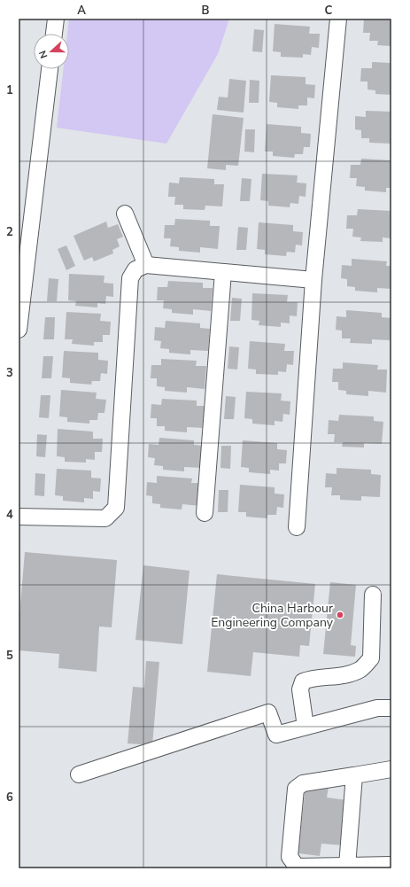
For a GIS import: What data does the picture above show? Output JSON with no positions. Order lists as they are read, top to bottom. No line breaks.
{"places":["China Harbour Engineering Company"],"north":"left","grid":{"columns":["A","B","C"],"rows":["1","2","3","4","5","6"]}}
